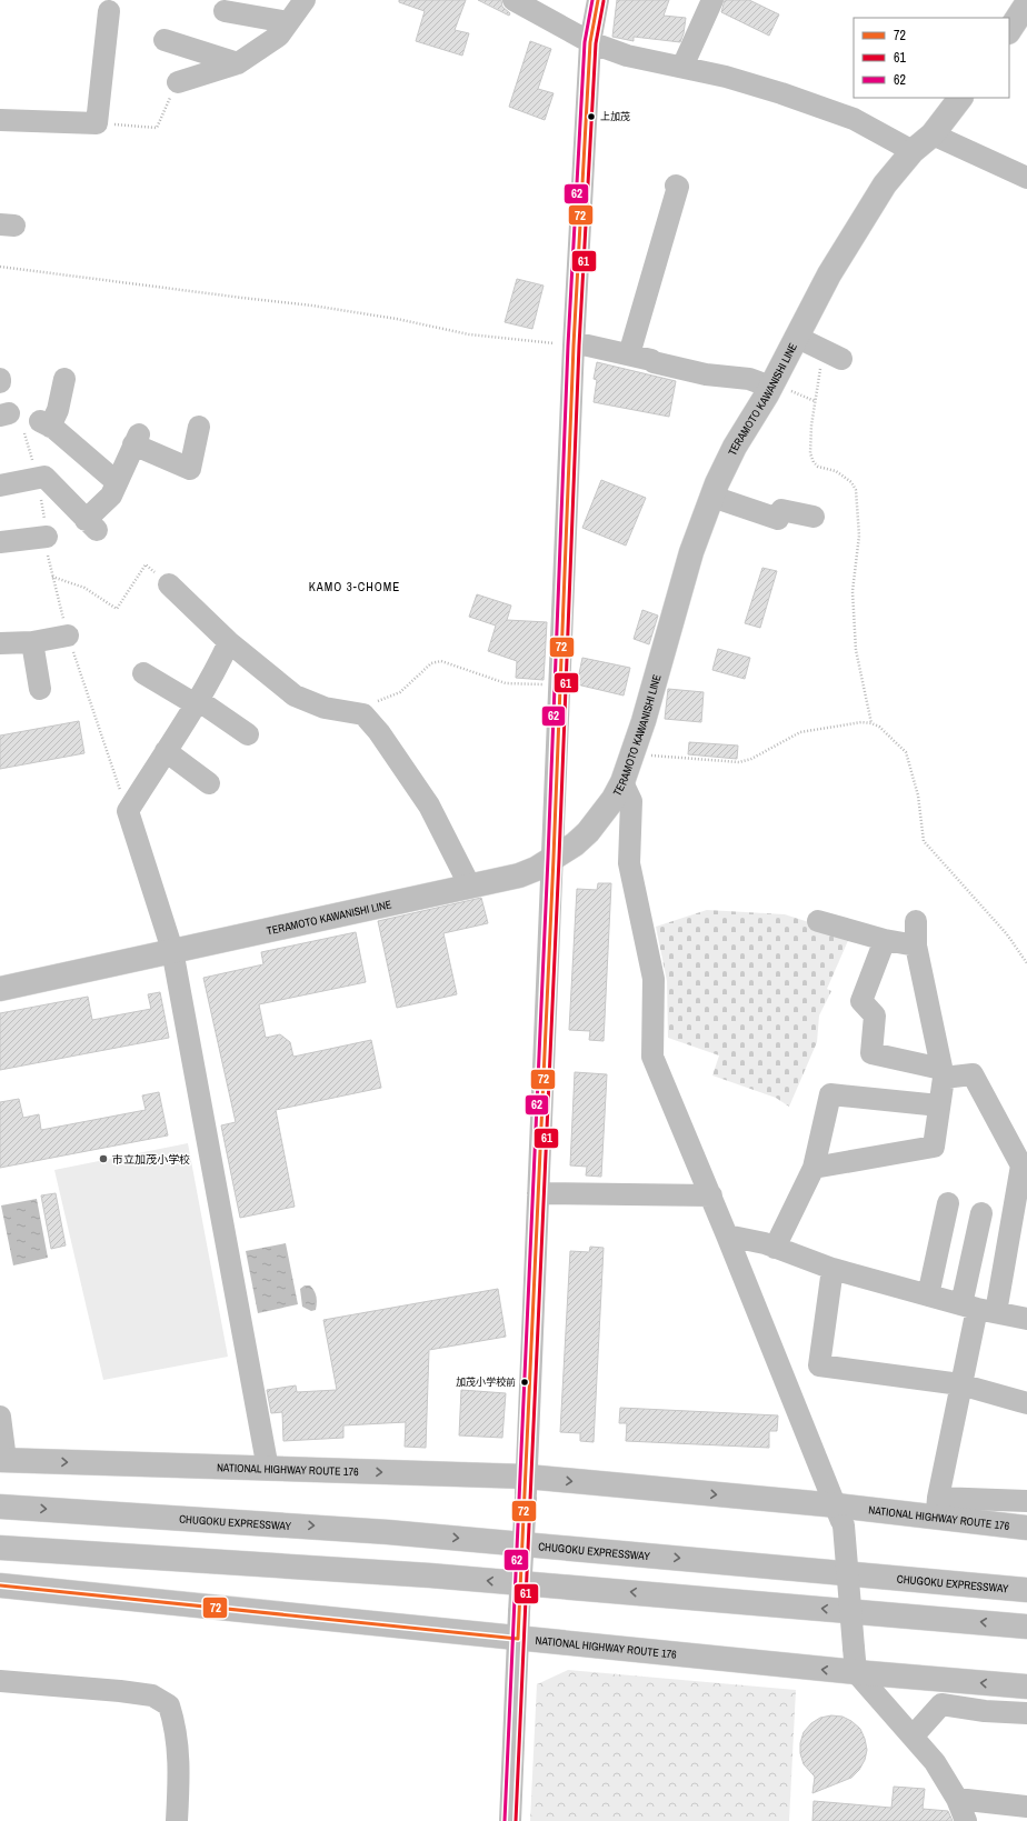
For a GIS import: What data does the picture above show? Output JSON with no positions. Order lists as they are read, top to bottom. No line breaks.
{"streets":{"main road":["TERAMOTO KAWANISHI LINE","NATIONAL HIGHWAY ROUTE 176","CHUGOKU EXPRESSWAY"]},"districts":["KAMO 3-CHOME"],"places":["上加茂","市立加茂小学校","加茂小学校前"],"lines":["transit line 72","transit line 62","transit line 61"],"legend":["72","61","62"]}
